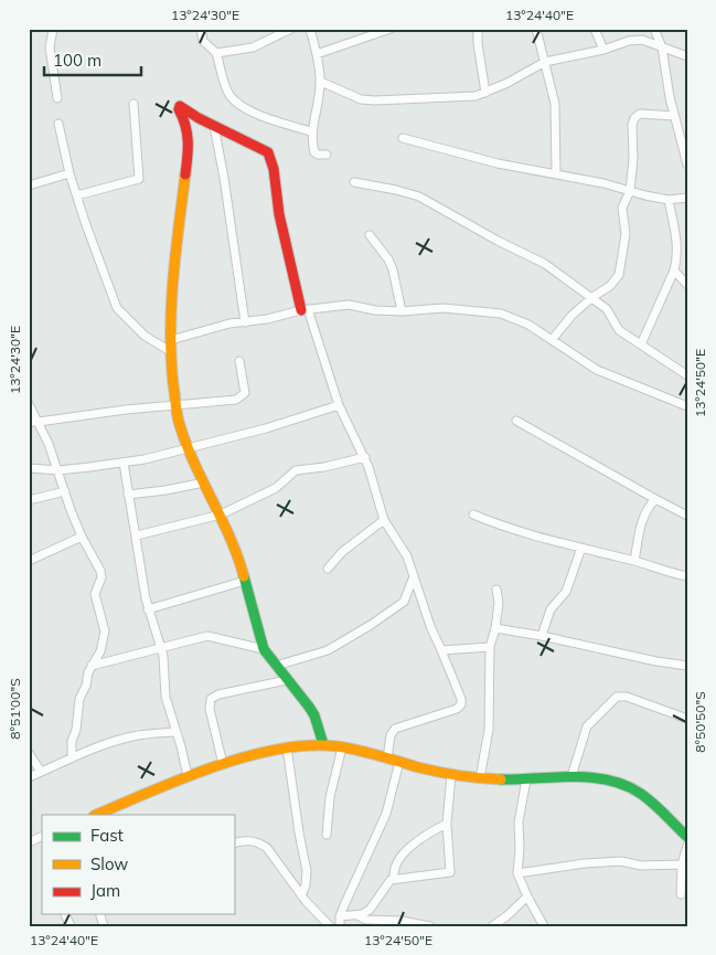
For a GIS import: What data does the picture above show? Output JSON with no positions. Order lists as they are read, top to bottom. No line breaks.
{"legend":["Fast","Slow","Jam"],"scale_bar":"100 m","coordinates":["13°24'30\"E","13°24'40\"E","13°24'50\"E","8°51'00\"S","8°50'50\"S"]}
